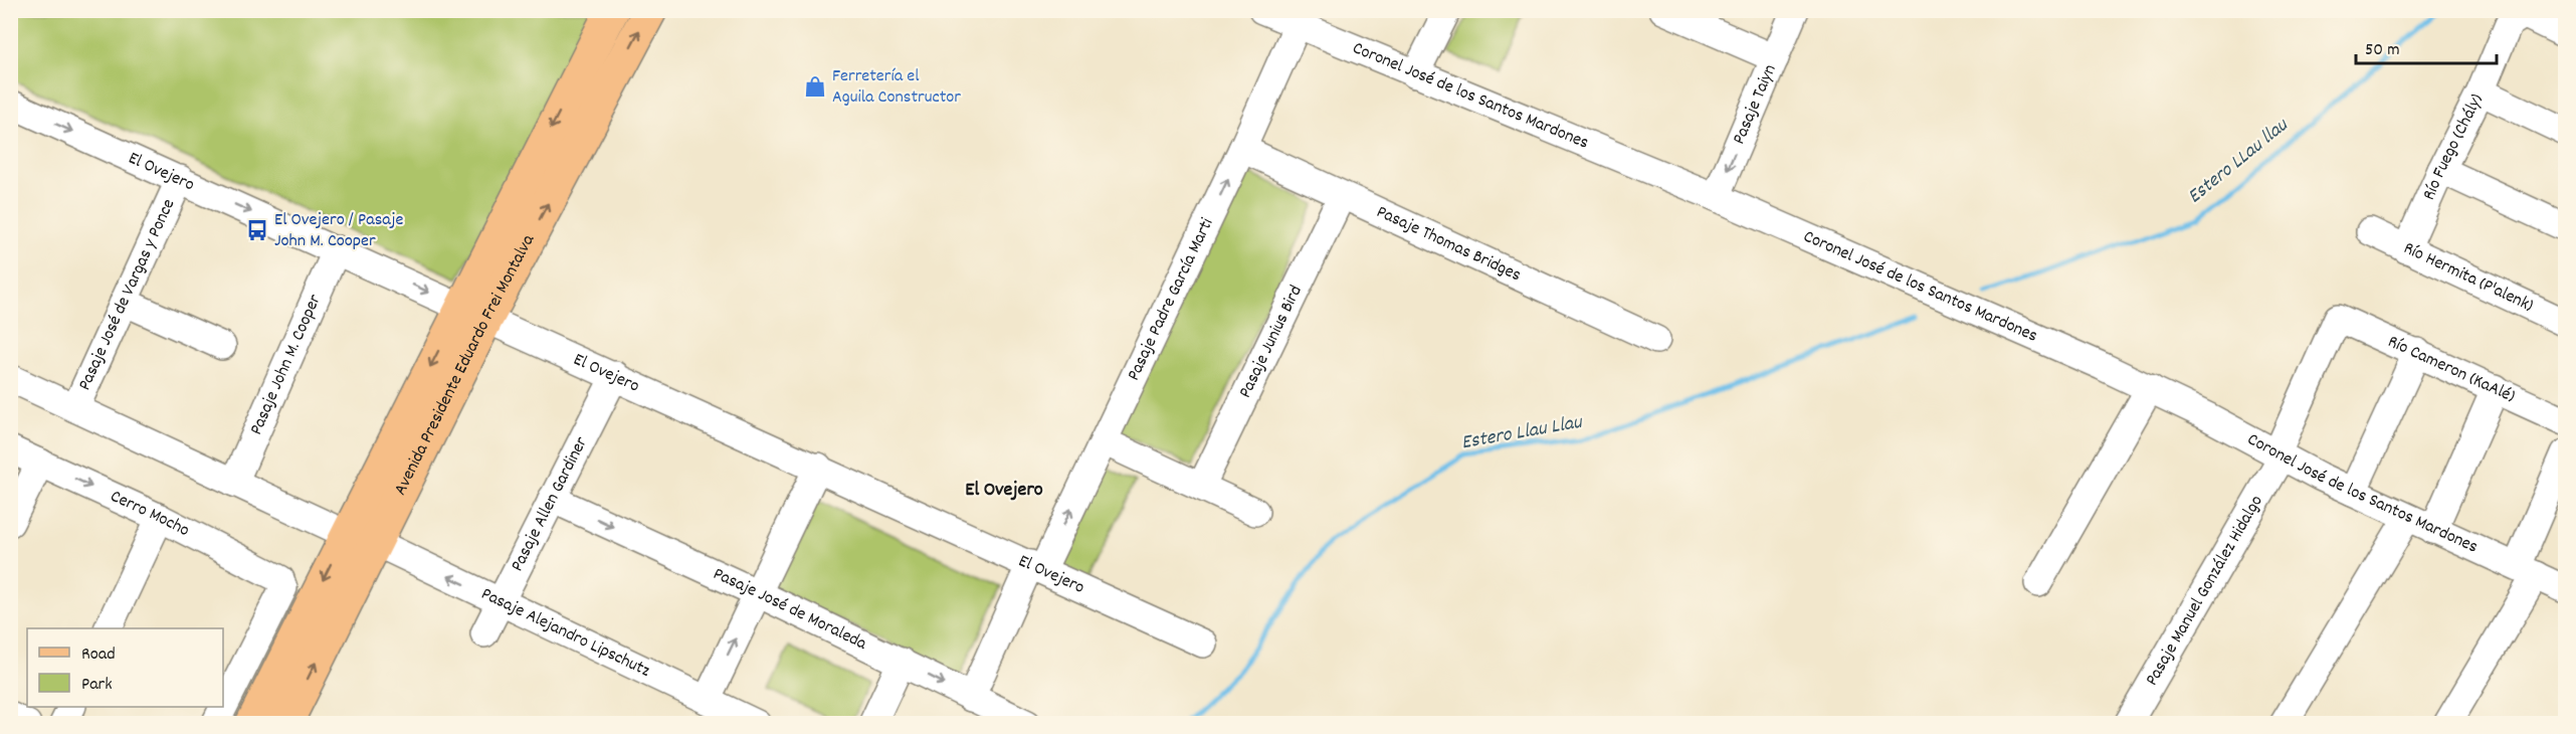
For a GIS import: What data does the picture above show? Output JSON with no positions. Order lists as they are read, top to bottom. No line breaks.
{"streets":{"main road":["Avenida Presidente Eduardo Frei Montalva"],"street":["Coronel José de los Santos Mardones","Pasaje Taiyn","Río Fuego (Chály)","El Ovejero","Pasaje Thomas Bridges","Río Hermita (P'alenk)","Pasaje José de Vargas y Ponce","Pasaje Padre García Marti","Pasaje Junius Bird","Pasaje John M. Cooper","Río Cameron (KaAlé)","Pasaje Allen Gardiner","Cerro Mocho","Pasaje Manuel González Hidalgo","Pasaje José de Moraleda","Pasaje Alejandro Lipschutz"]},"crossings":[["Coronel José de los Santos Mardones","Pasaje Taiyn"],["Coronel José de los Santos Mardones","Pasaje Padre García Marti"],["Coronel José de los Santos Mardones","Pasaje Manuel González Hidalgo"],["Río Fuego (Chály)","Río Hermita (P'alenk)"],["El Ovejero","Pasaje José de Vargas y Ponce"],["El Ovejero","Pasaje Padre García Marti"],["El Ovejero","Avenida Presidente Eduardo Frei Montalva"],["El Ovejero","Pasaje John M. Cooper"],["El Ovejero","Pasaje Allen Gardiner"],["Pasaje Thomas Bridges","Pasaje Padre García Marti"],["Pasaje Thomas Bridges","Pasaje Junius Bird"],["Pasaje José de Vargas y Ponce","Pasaje Alejandro Lipschutz"],["Pasaje Padre García Marti","Pasaje José de Moraleda"],["Avenida Presidente Eduardo Frei Montalva","Pasaje Alejandro Lipschutz"],["Pasaje John M. Cooper","Pasaje Alejandro Lipschutz"],["Río Cameron (KaAlé)","Pasaje Manuel González Hidalgo"],["Pasaje Allen Gardiner","Pasaje José de Moraleda"],["Pasaje Allen Gardiner","Pasaje Alejandro Lipschutz"]],"one_way":["Pasaje Taiyn","El Ovejero","Pasaje Padre García Marti","Pasaje José de Moraleda"],"districts":["El Ovejero"],"water":["Estero LLau llau","Estero Llau Llau"],"places":{"shop":["Ferretería el Aguila Constructor"],"bus stop":["El Ovejero / Pasaje John M. Cooper"]},"legend":["Road","Park"],"scale_bar":"50 m"}
